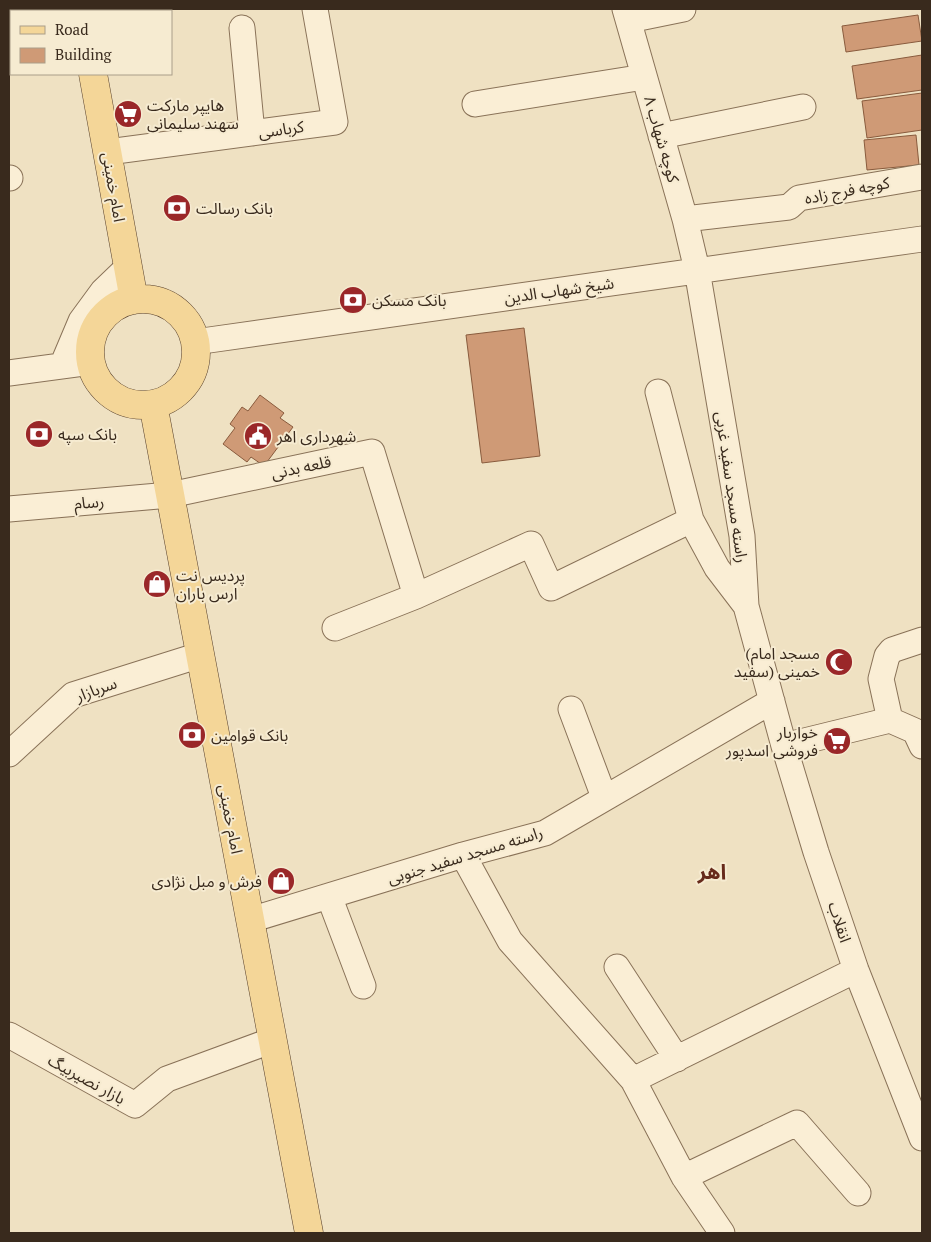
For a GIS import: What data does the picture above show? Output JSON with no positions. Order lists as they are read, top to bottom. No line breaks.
{"streets":{"main road":["امام خمینی"],"street":["کرباسی","کوچه شهاب ۸","کوچه فرج زاده","شیخ شهاب الدین","قلعه بدنی","راسته مسجد سفید غربی","رسام","سربازار","راسته مسجد سفید جنوبی","انقلاب","بازار نصیربیگ"]},"crossings":[["کرباسی","امام خمینی"],["کوچه شهاب ۸","کوچه فرج زاده"],["کوچه شهاب ۸","شیخ شهاب الدین"],["کوچه شهاب ۸","راسته مسجد سفید غربی"],["امام خمینی","شیخ شهاب الدین"],["امام خمینی","قلعه بدنی"],["امام خمینی","رسام"],["امام خمینی","سربازار"],["امام خمینی","راسته مسجد سفید جنوبی"],["امام خمینی","بازار نصیربیگ"],["شیخ شهاب الدین","راسته مسجد سفید غربی"],["قلعه بدنی","رسام"],["راسته مسجد سفید غربی","راسته مسجد سفید جنوبی"],["راسته مسجد سفید غربی","انقلاب"],["راسته مسجد سفید جنوبی","انقلاب"]],"districts":["اهر"],"places":{"supermarket":["هایپر مارکت سهند سلیمانی","خواربار فروشی اسدپور"],"bank":["بانک رسالت","بانک مسکن","بانک سپه","بانک قوامین"],"public building":["شهرداری اهر"],"shop":["پردیس نت ارس باران","فرش و مبل نژادی"],"mosque":["(مسجد امام خمینی (سفید"]},"legend":["Road","Building"]}
